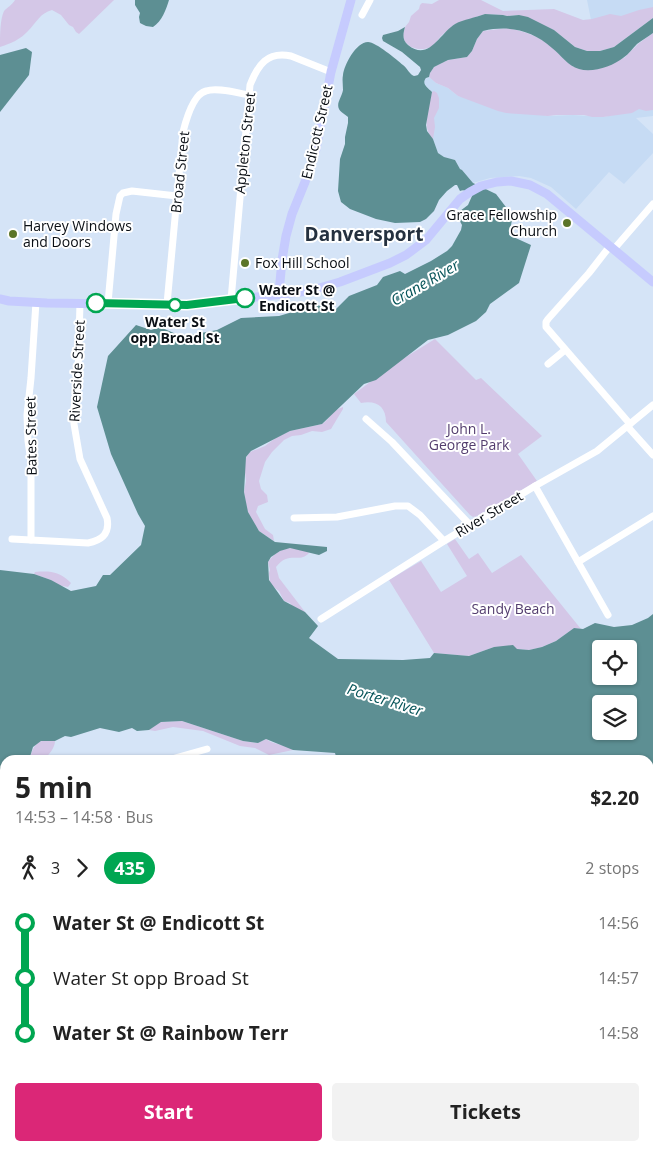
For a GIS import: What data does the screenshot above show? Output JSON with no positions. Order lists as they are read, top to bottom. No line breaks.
{"streets":{"main road":["Endicott Street"],"street":["Appleton Street","Broad Street","Riverside Street","Bates Street","River Street"]},"crossings":[["Endicott Street","Appleton Street"],["Appleton Street","Broad Street"],["Riverside Street","Bates Street"]],"districts":["Danversport"],"water":["Crane River","Porter River"],"parks":["John L. George Park","Sandy Beach"],"places":["Grace Fellowship Church","Harvey Windows and Doors","Fox Hill School","Water St @ Endicott St","Water St opp Broad St"],"lines":["bus line 435"],"page":{"heading":["5 min","14:53 – 14:58 · Bus","$2.20"],"legs":["3","435","2 stops"],"list":[{"name":"Water St @ Endicott St","value":"14:56"},{"name":"Water St opp Broad St","value":"14:57"},{"name":"Water St @ Rainbow Terr","value":"14:58"}],"buttons":["Start","Tickets"]}}
